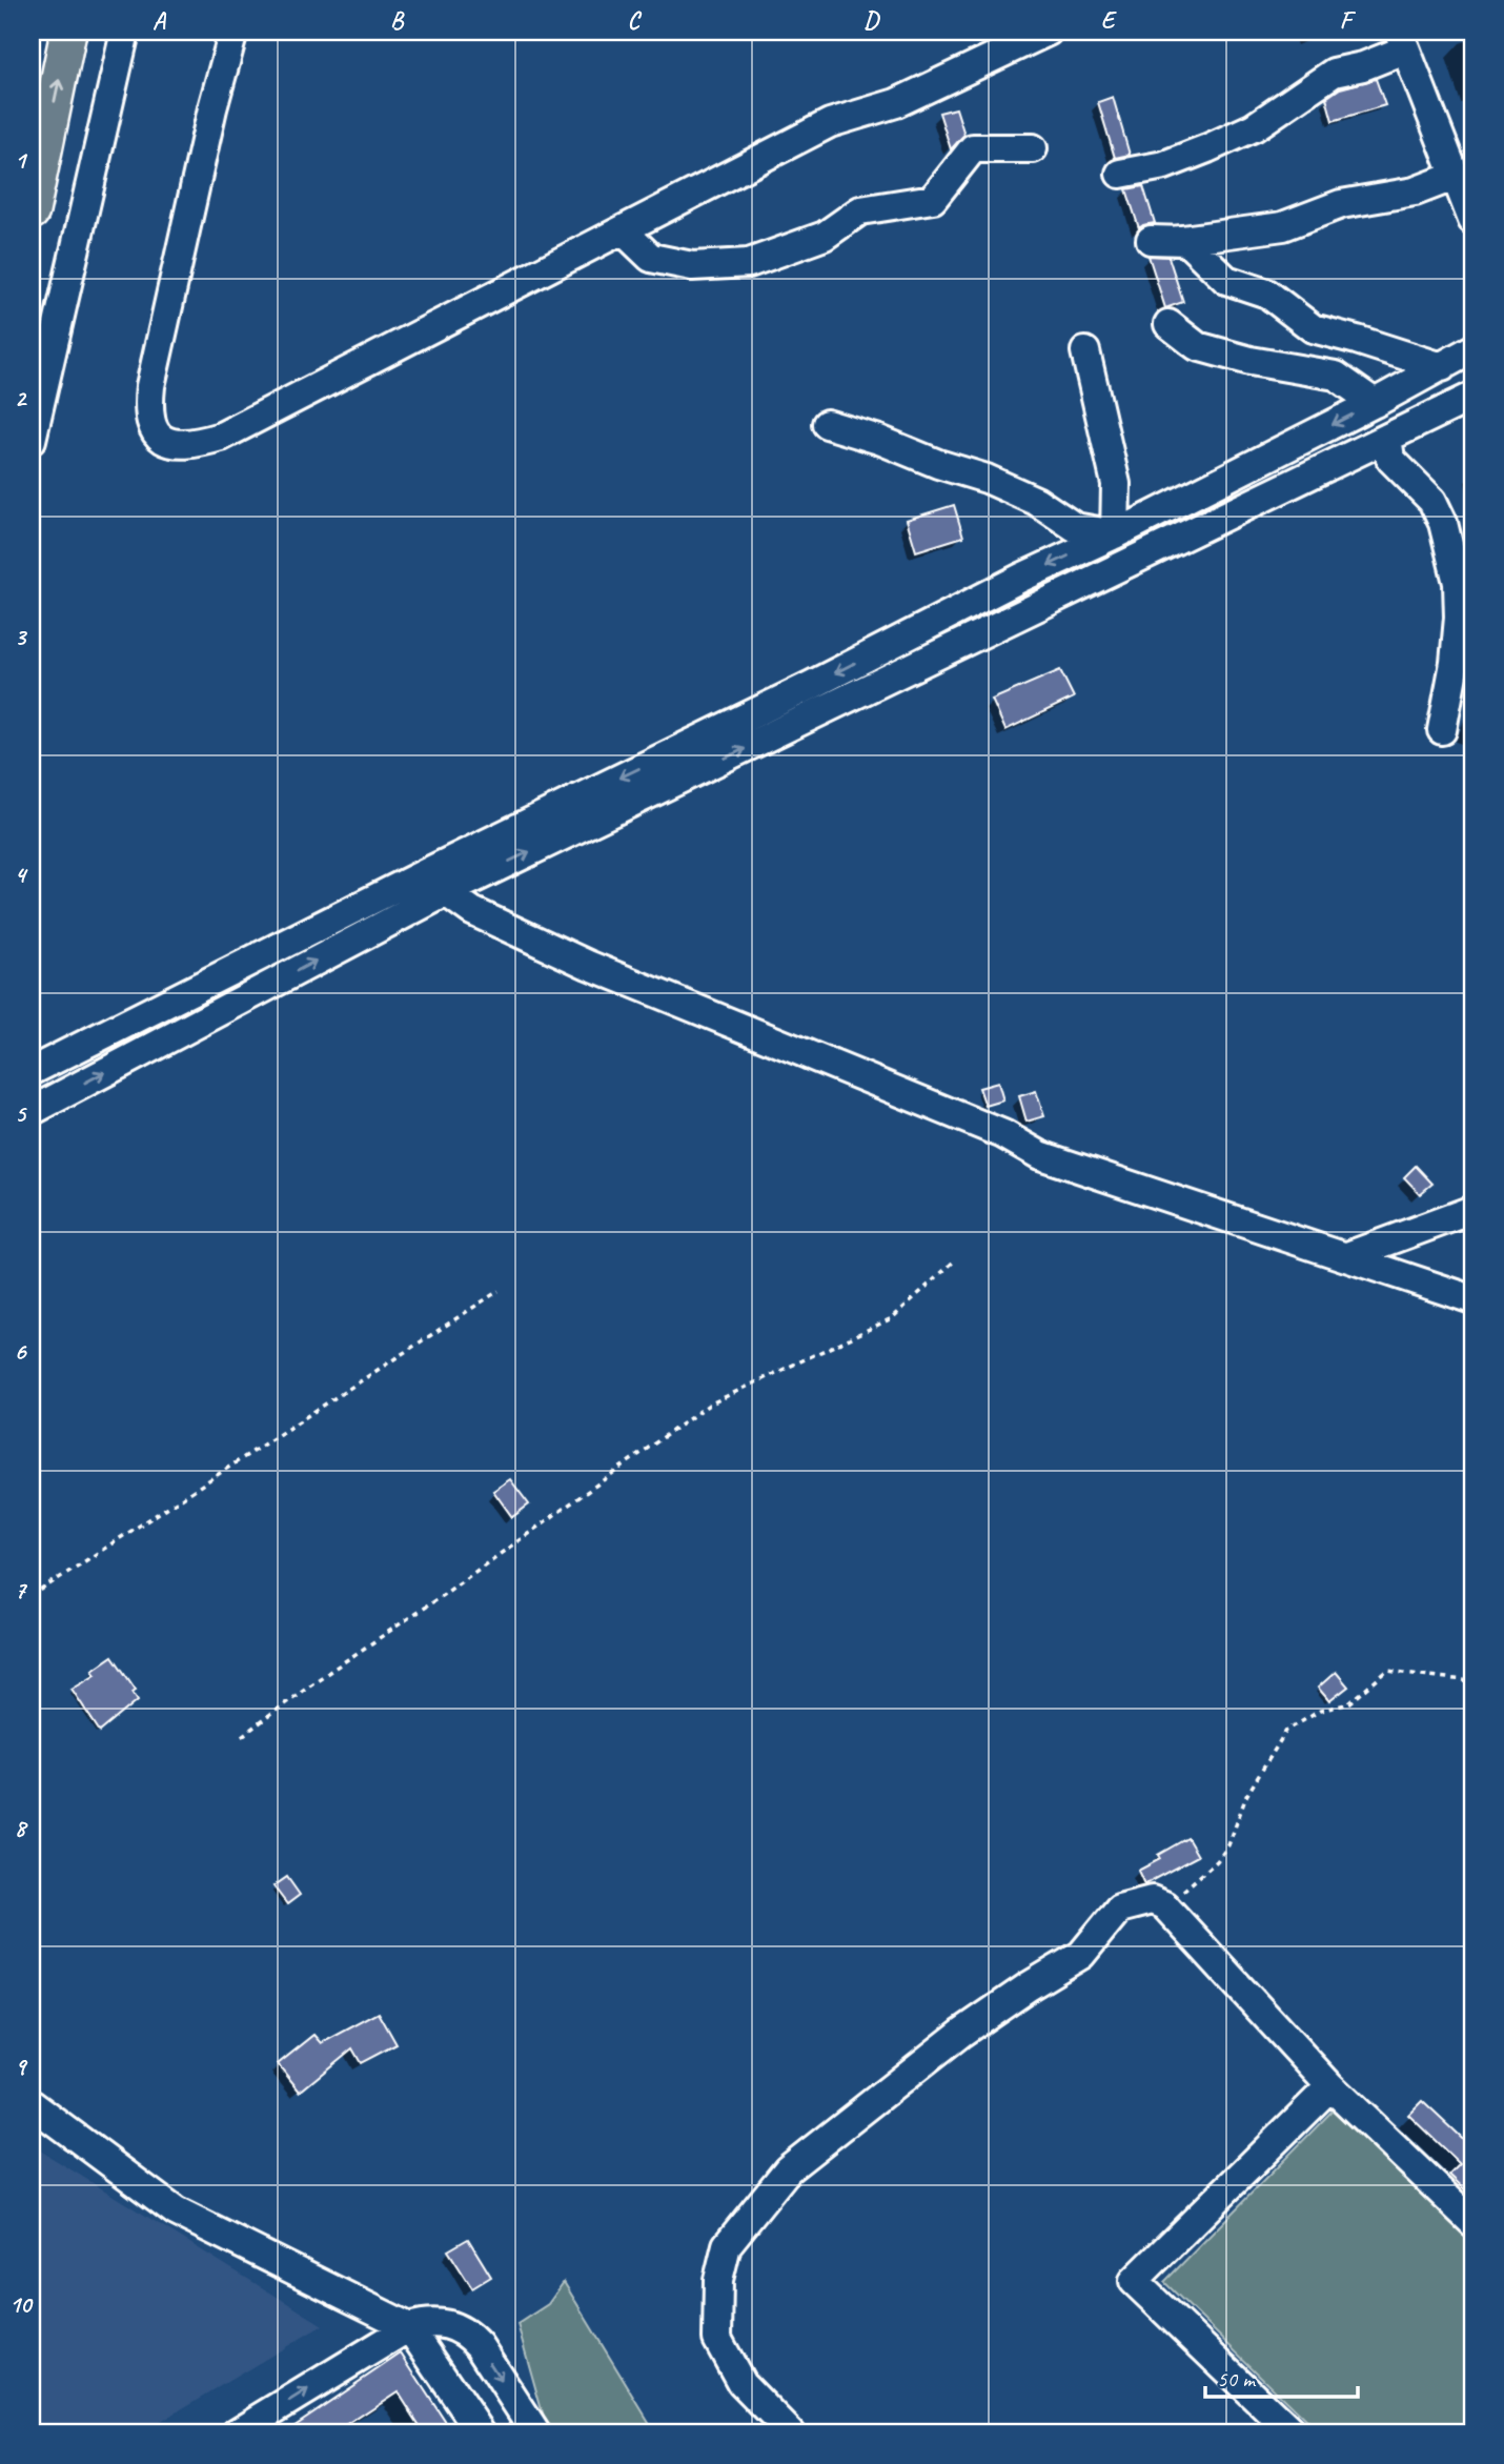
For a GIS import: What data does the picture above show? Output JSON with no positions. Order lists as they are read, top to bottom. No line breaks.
{"scale_bar":"50 m","grid":{"columns":["A","B","C","D","E","F"],"rows":["1","2","3","4","5","6","7","8","9","10"]}}
